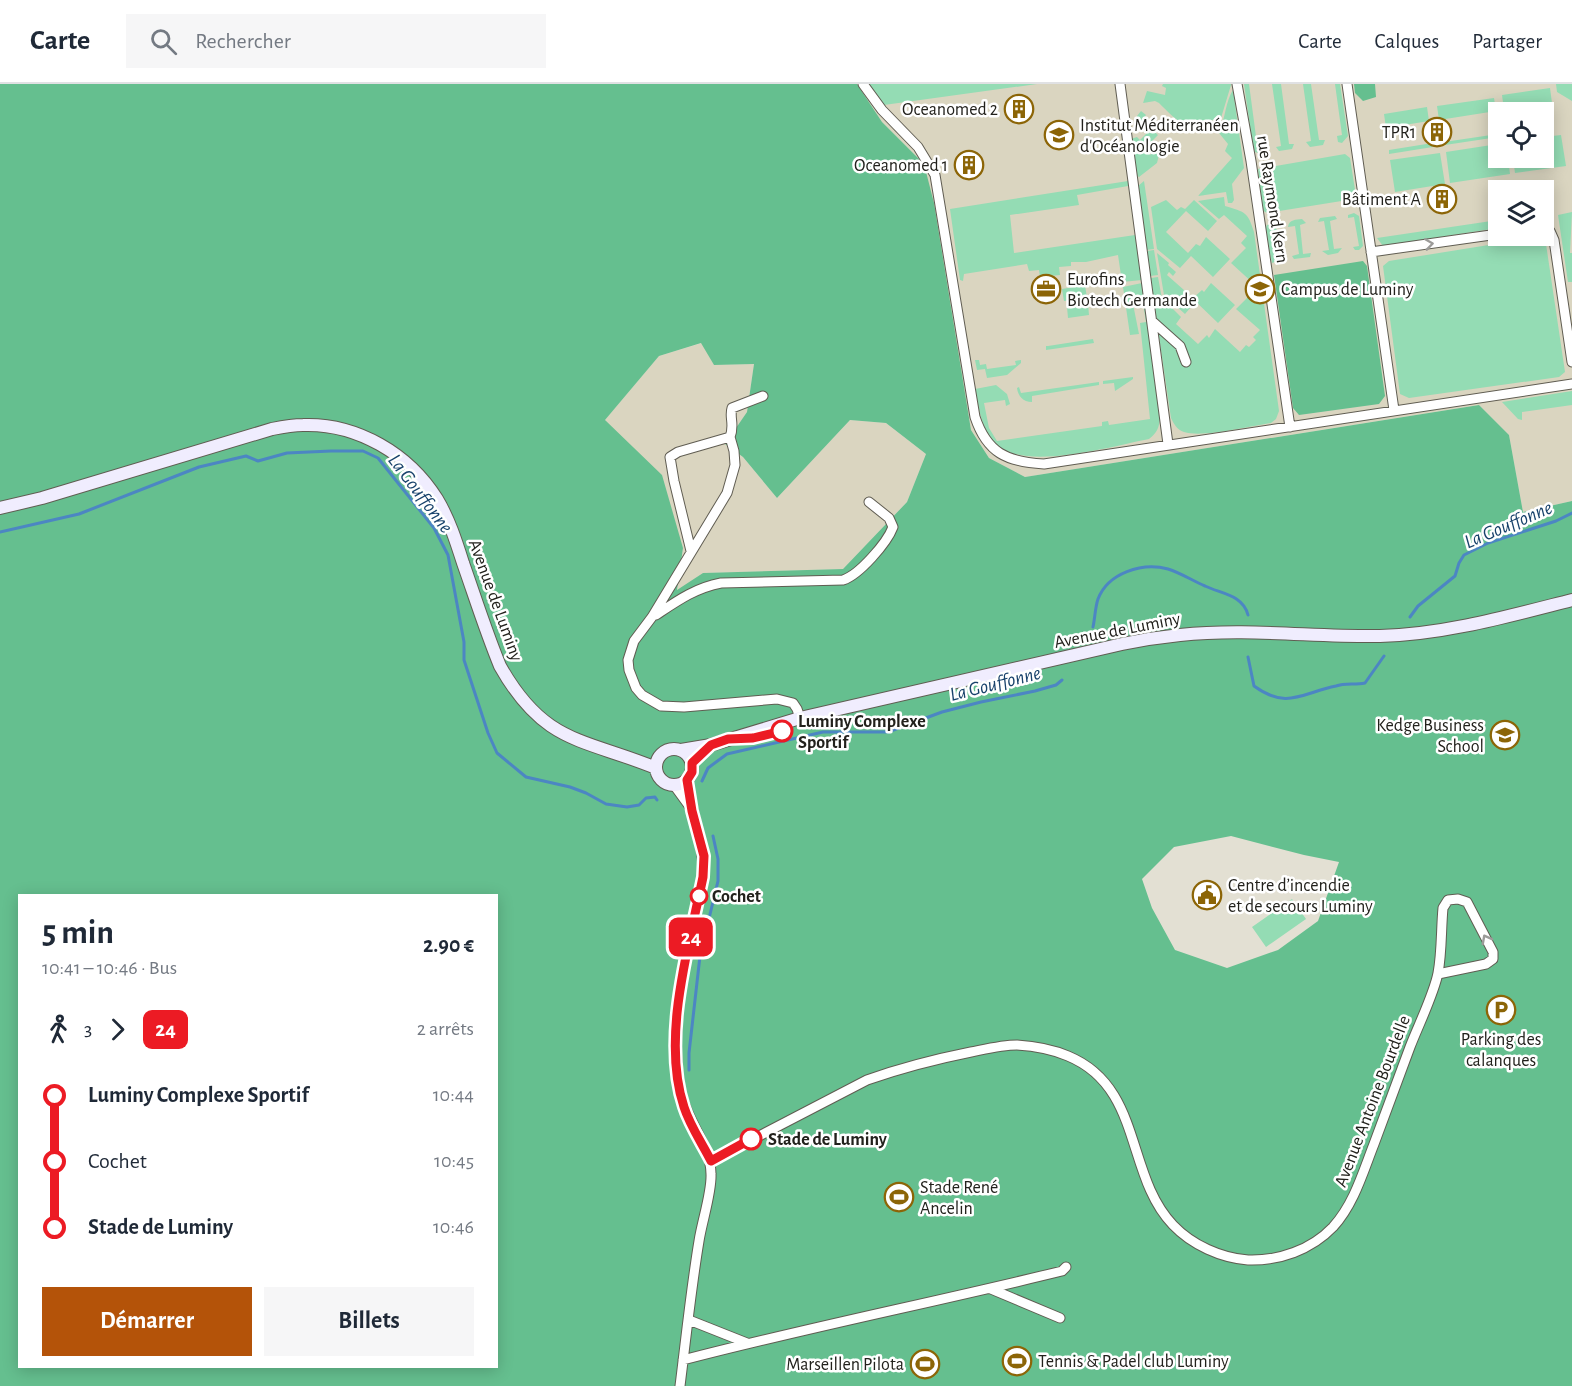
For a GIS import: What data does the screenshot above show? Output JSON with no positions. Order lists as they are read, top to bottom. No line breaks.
{"streets":{"street":["rue Raymond Kern","Avenue de Luminy","Avenue Antoine Bourdelle"]},"water":["La Gouffonne"],"places":{"building":["Oceanomed 2","TPR1","Oceanomed 1","Bâtiment A"],"school or university":["Institut Méditerranéen d'Océanologie","Campus de Luminy","Kedge Business School"],"office":["Eurofins Biotech Germande"],"other":["Luminy Complexe Sportif","Cochet","Stade de Luminy"],"public building":["Centre d’incendie et de secours Luminy"],"parking":["Parking des calanques"],"sports":["Stade René Ancelin","Tennis & Padel club Luminy","Marseillen Pilota"]},"lines":["bus line 24"],"page":{"header":"Carte","search":"Rechercher","nav":["Carte","Calques","Partager"],"on_map":"24","heading":["5 min","10:41 – 10:46 · Bus","2.90 €"],"legs":["3","24","2 arrêts"],"list":[{"name":"Luminy Complexe Sportif","value":"10:44"},{"name":"Cochet","value":"10:45"},{"name":"Stade de Luminy","value":"10:46"}],"buttons":["Démarrer","Billets"]}}
